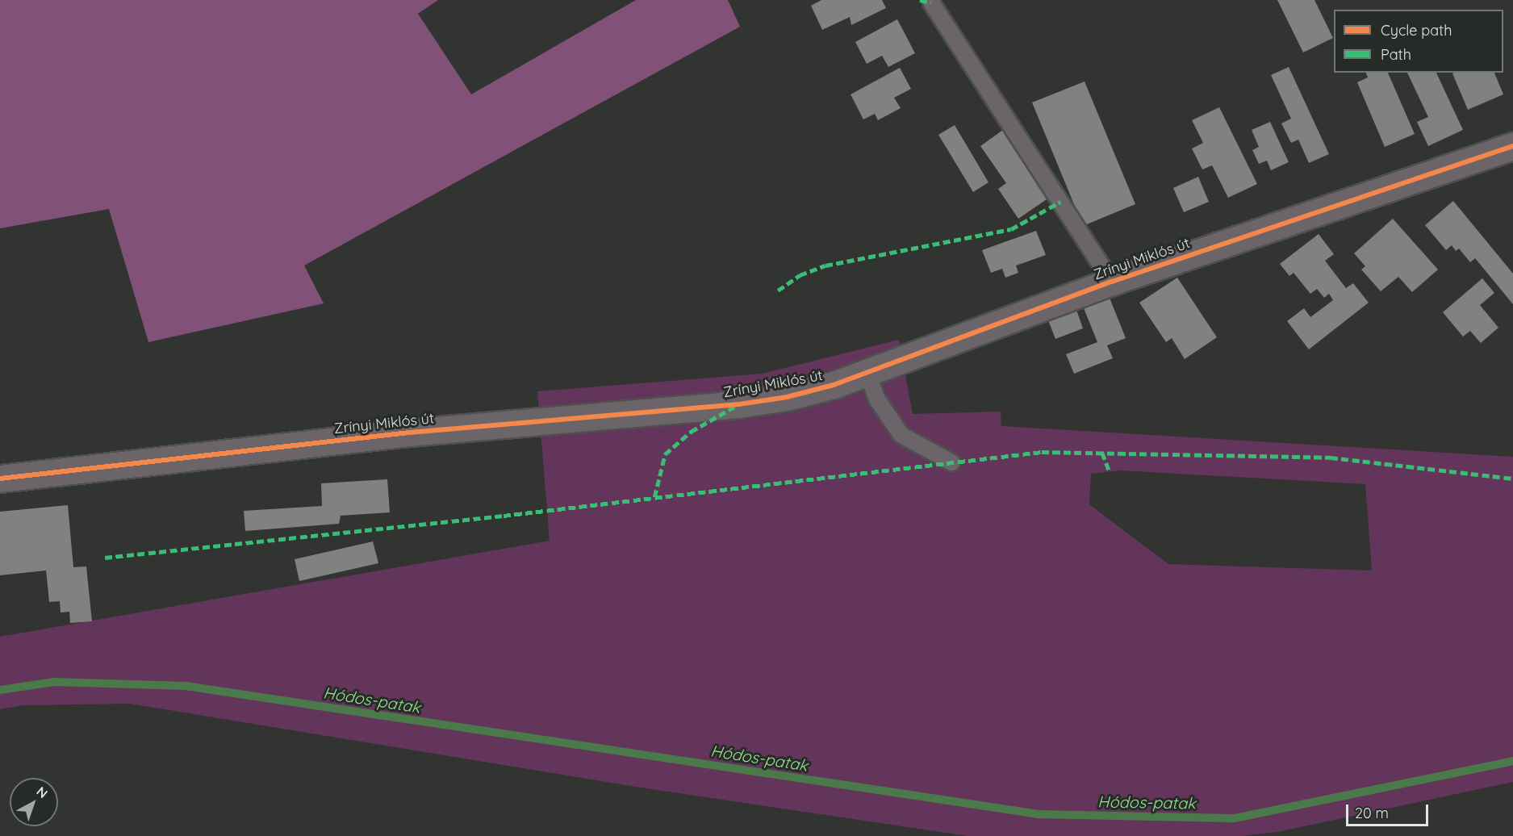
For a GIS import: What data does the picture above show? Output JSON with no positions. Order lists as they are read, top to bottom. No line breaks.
{"streets":{"street":["Zrínyi Miklós út"]},"water":["Hódos-patak"],"legend":["Cycle path","Path"],"scale_bar":"20 m","north":"top right"}
